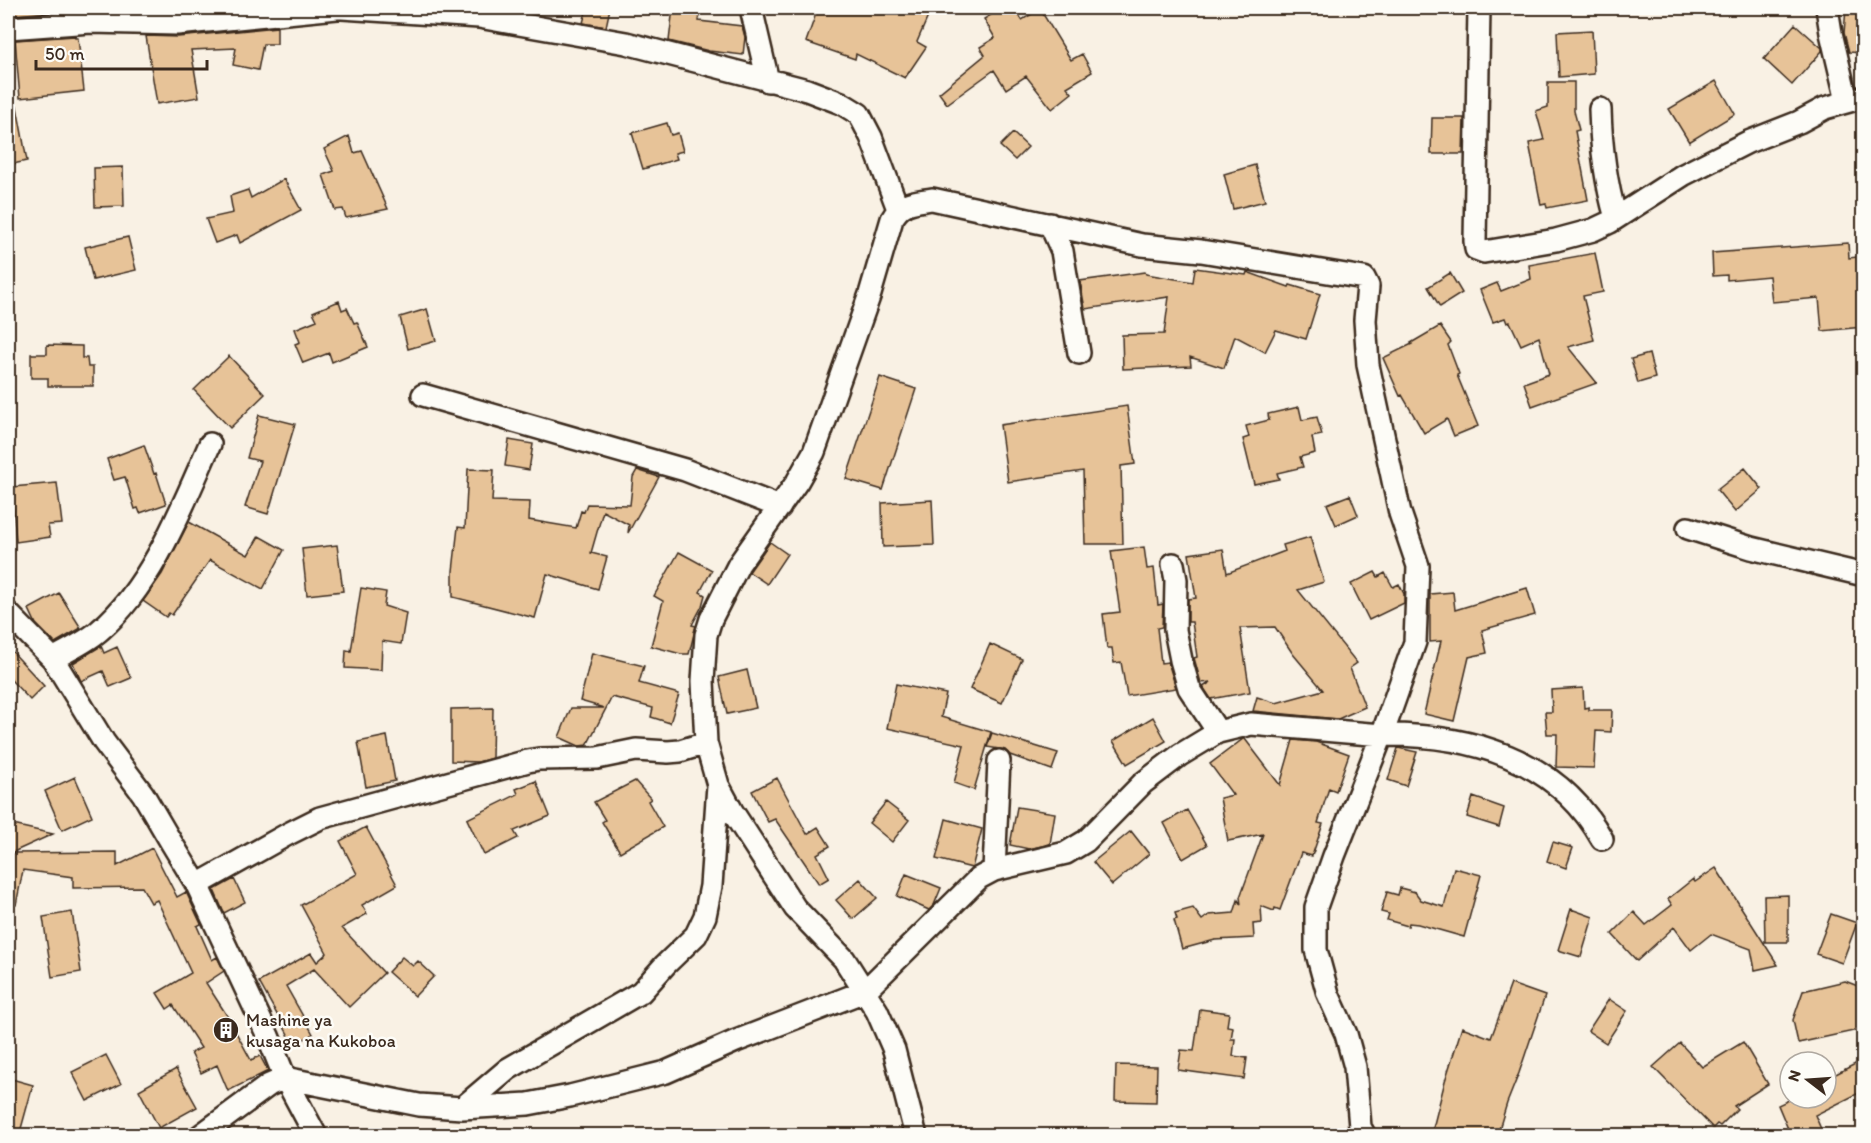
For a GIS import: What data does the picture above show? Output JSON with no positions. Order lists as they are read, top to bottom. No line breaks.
{"places":{"building":["Mashine ya kusaga na Kukoboa"]},"scale_bar":"50 m","north":"left"}
